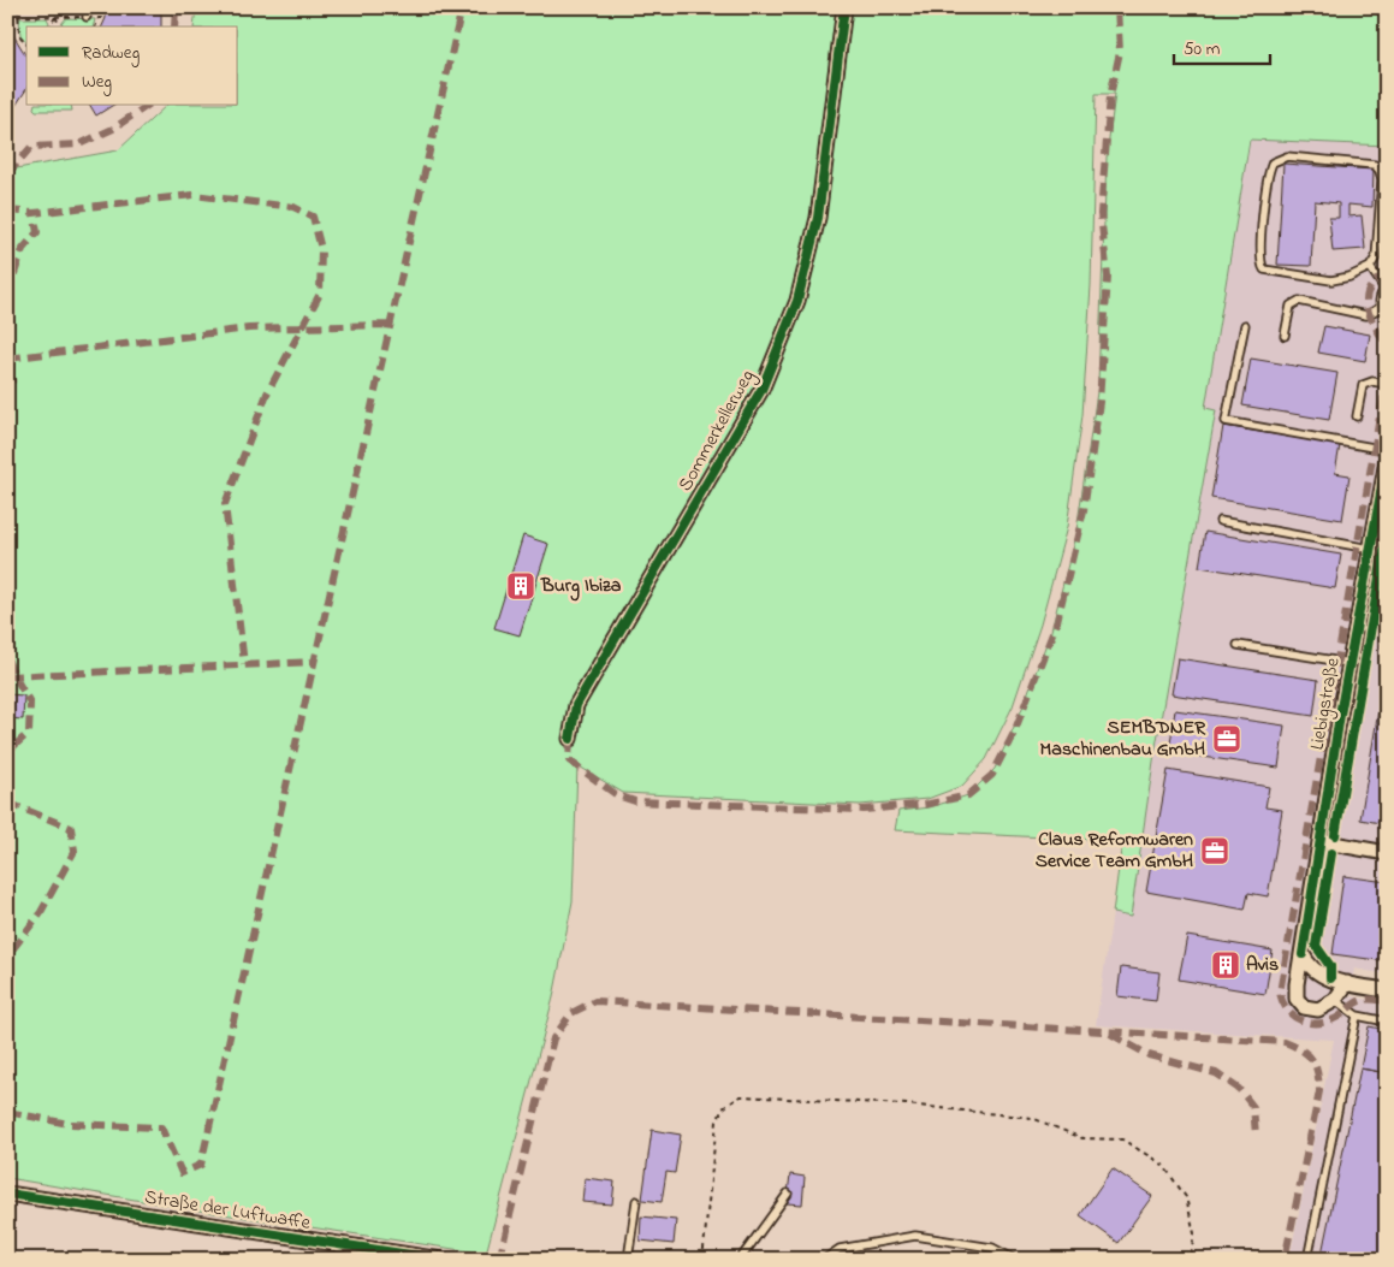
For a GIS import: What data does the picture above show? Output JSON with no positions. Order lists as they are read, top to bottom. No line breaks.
{"streets":{"street":["Sommerkellerweg","Liebigstraße","Straße der Luftwaffe"]},"places":{"building":["Burg Ibiza","Avis"],"office":["SEMBDNER Maschinenbau GmbH","Claus Reformwaren Service Team GmbH"]},"legend":["Radweg","Weg"],"scale_bar":"50 m"}
